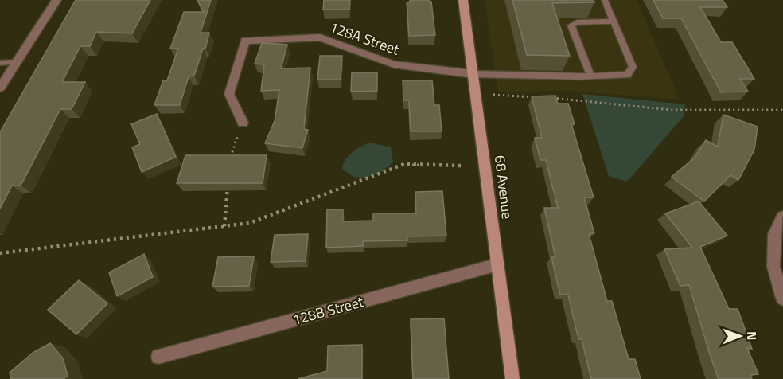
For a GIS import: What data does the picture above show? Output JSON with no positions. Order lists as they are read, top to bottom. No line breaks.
{"streets":{"street":["128A Street","68 Avenue","128B Street"]},"crossings":[["128A Street","68 Avenue"],["68 Avenue","128B Street"]],"north":"right"}
